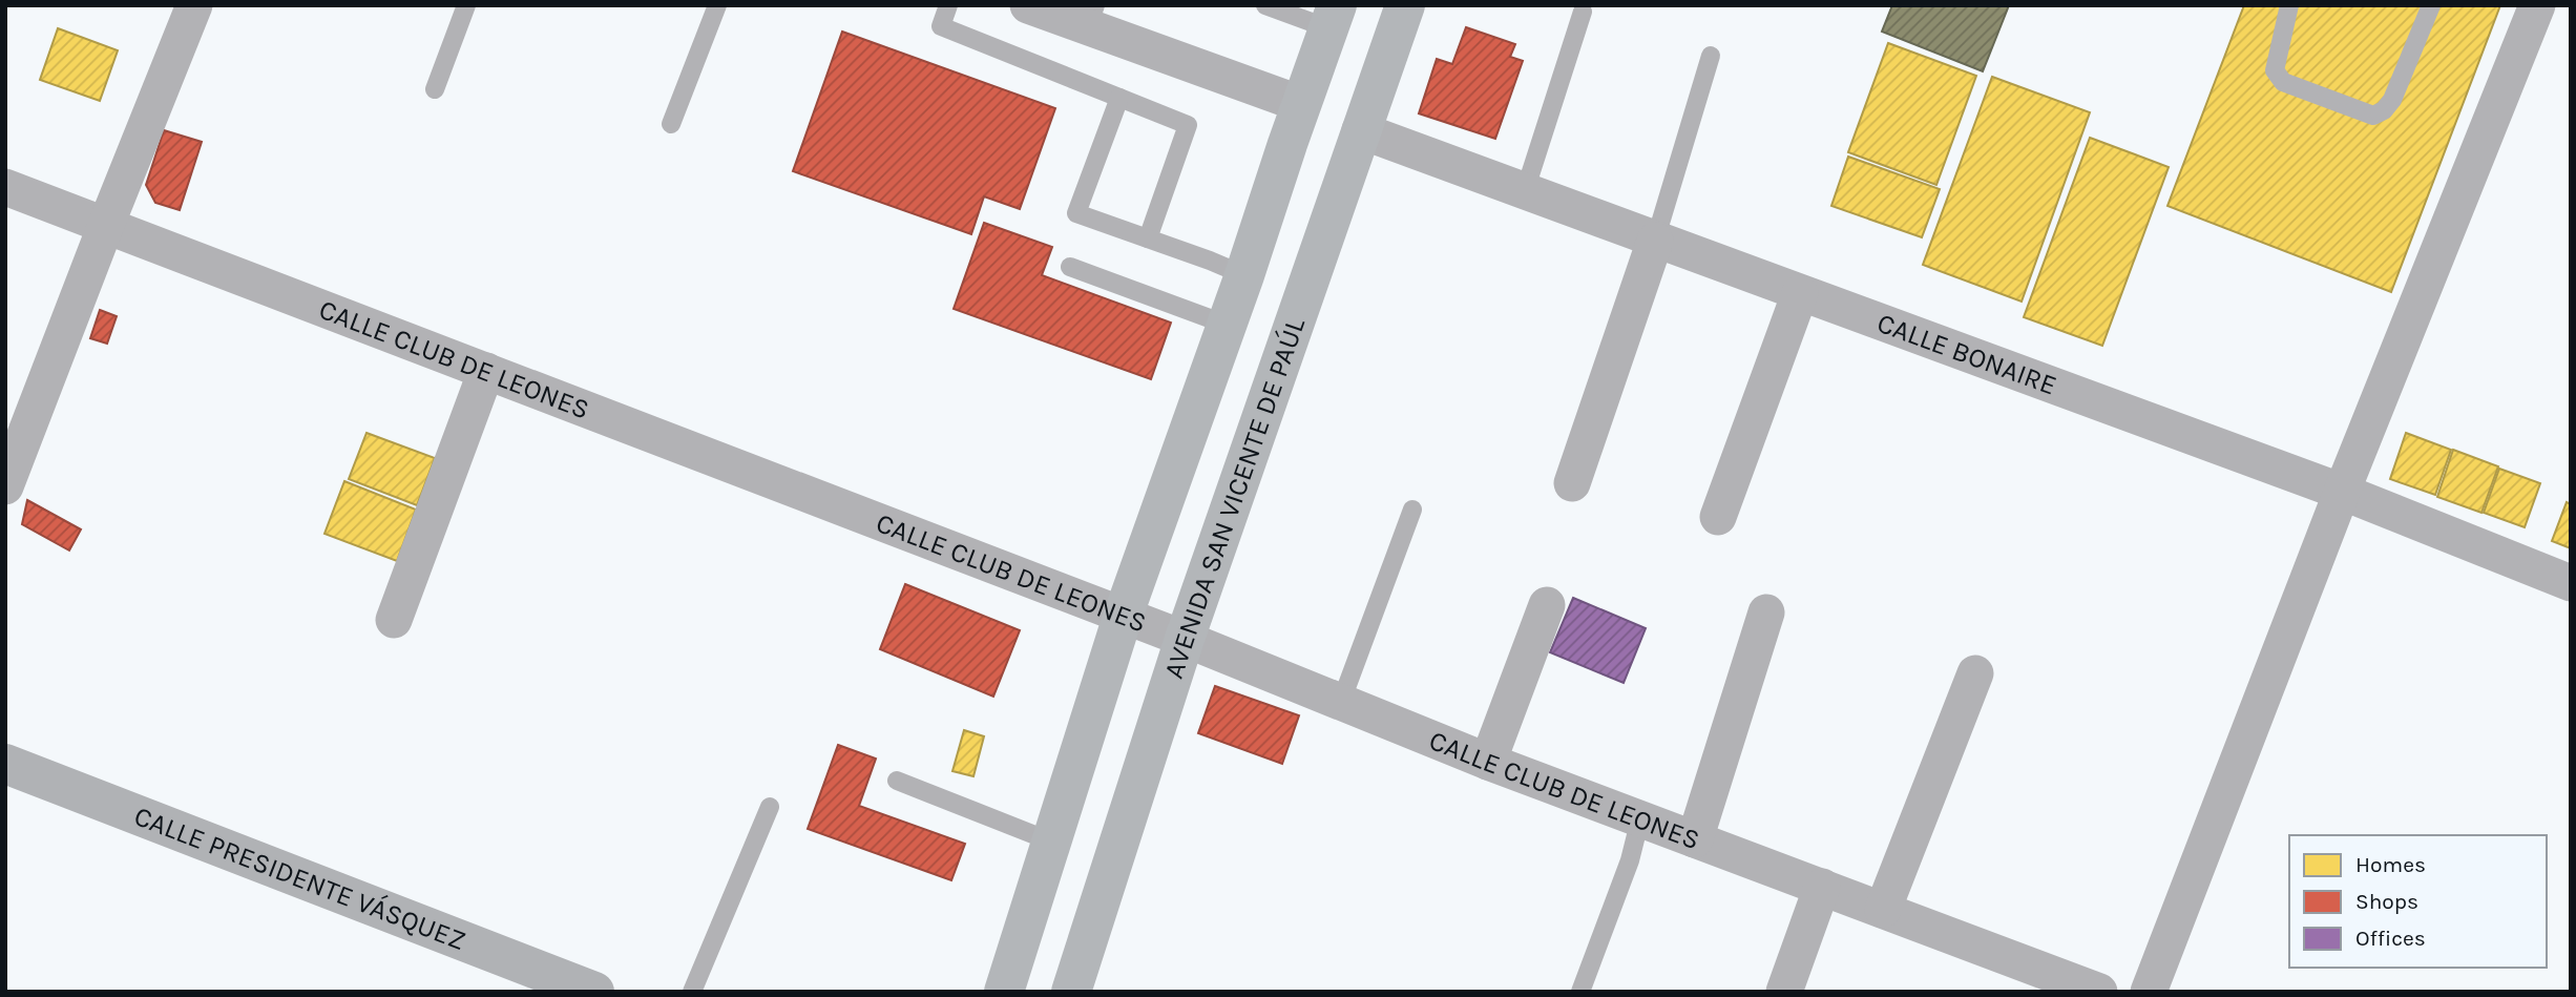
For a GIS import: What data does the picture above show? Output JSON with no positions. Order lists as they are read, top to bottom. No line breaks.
{"streets":{"main road":["AVENIDA SAN VICENTE DE PAÚL"],"street":["CALLE BONAIRE","CALLE CLUB DE LEONES","CALLE PRESIDENTE VÁSQUEZ"]},"crossings":[["CALLE BONAIRE","AVENIDA SAN VICENTE DE PAÚL"],["CALLE CLUB DE LEONES","AVENIDA SAN VICENTE DE PAÚL"]],"legend":["Homes","Shops","Offices"]}
